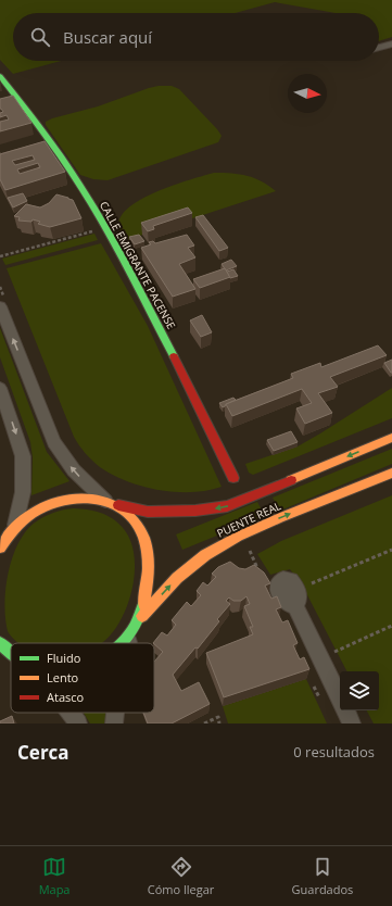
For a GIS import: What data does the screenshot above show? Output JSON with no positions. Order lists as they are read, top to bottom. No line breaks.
{"streets":{"main road":["CALLE EMIGRANTE PACENSE","PUENTE REAL"]},"legend":["Fluido","Lento","Atasco"],"north":"right","page":{"search":"Buscar aquí","heading":["Cerca","0 resultados"],"nav":["Mapa","Cómo llegar","Guardados"]}}
